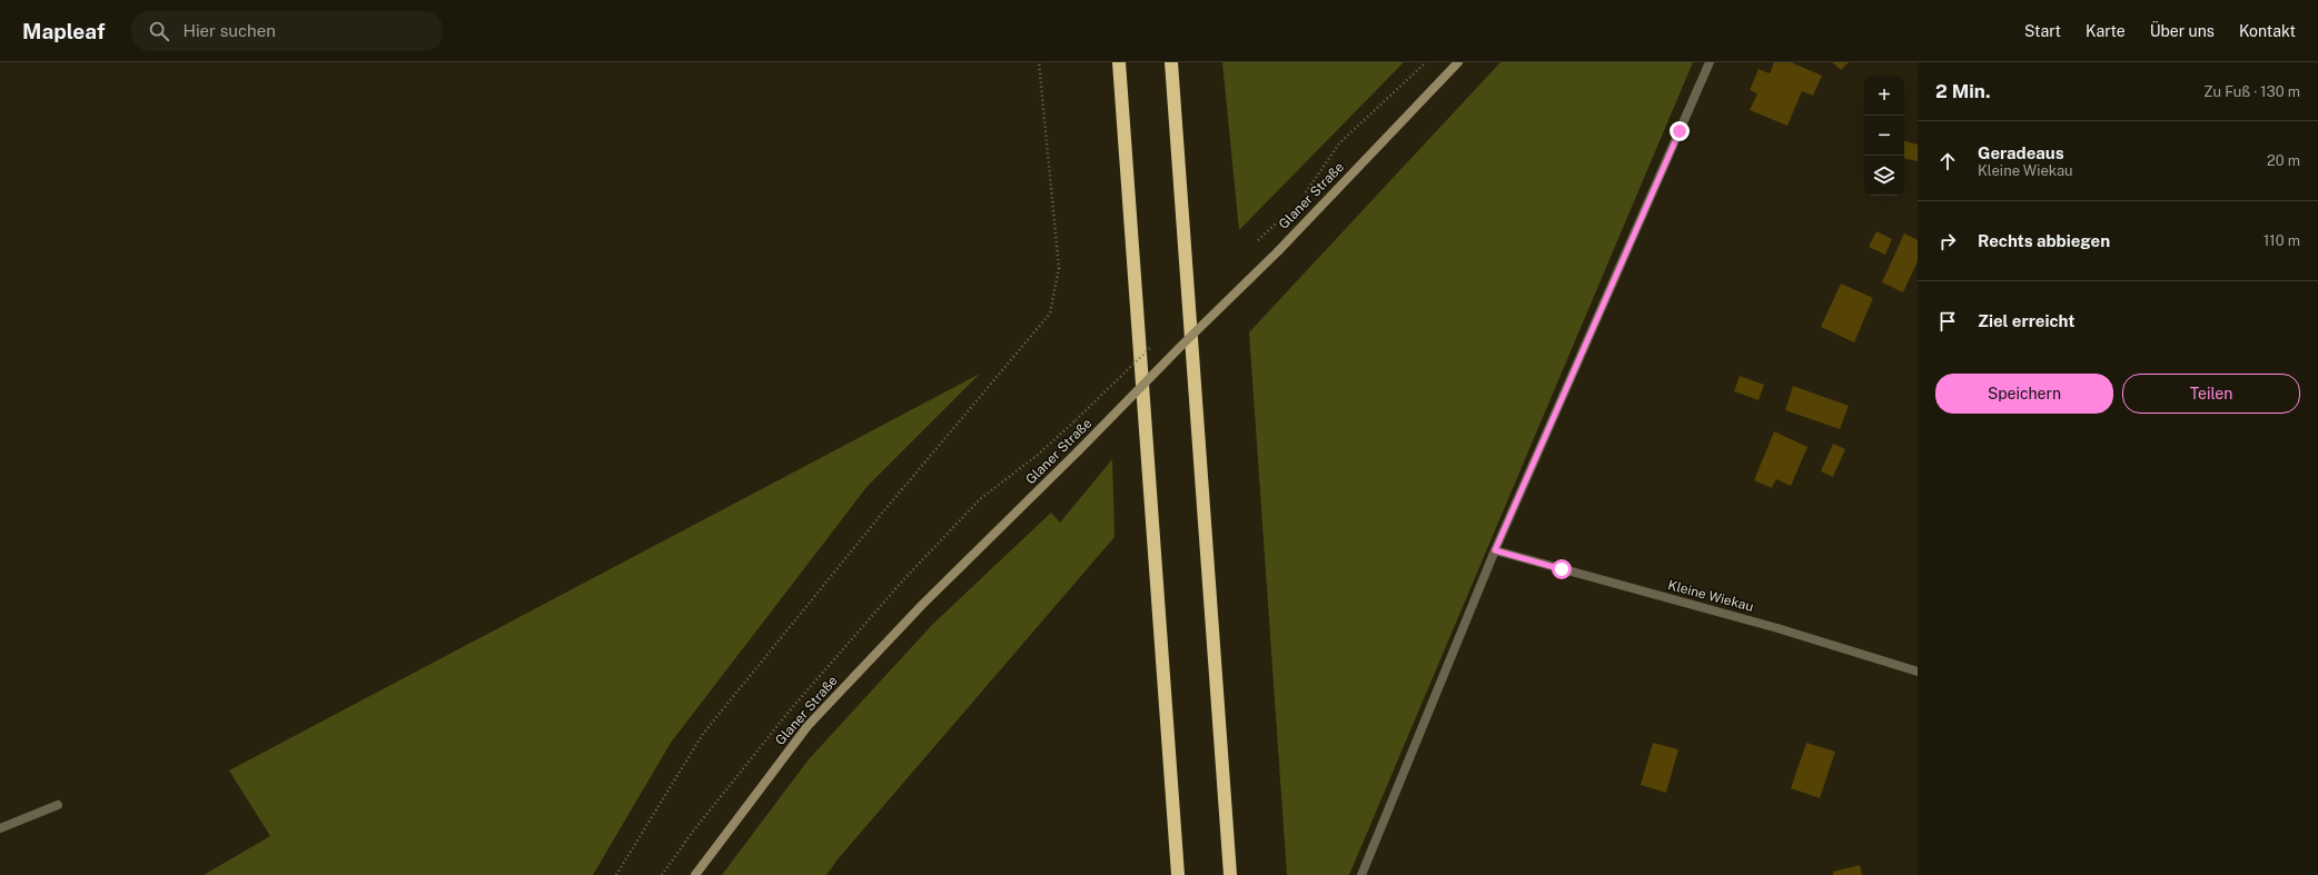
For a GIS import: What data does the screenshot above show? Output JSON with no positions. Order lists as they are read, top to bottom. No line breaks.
{"streets":{"street":["Glaner Straße","Kleine Wiekau"]},"page":{"header":"Mapleaf","search":"Hier suchen","nav":["Start","Karte","Über uns","Kontakt"],"heading":["2 Min.","Zu Fuß · 130 m"],"map_buttons":["+","−"],"list":[["Geradeaus","Kleine Wiekau","20 m"],["Rechts abbiegen","110 m"],"Ziel erreicht"],"buttons":["Speichern","Teilen"]}}
